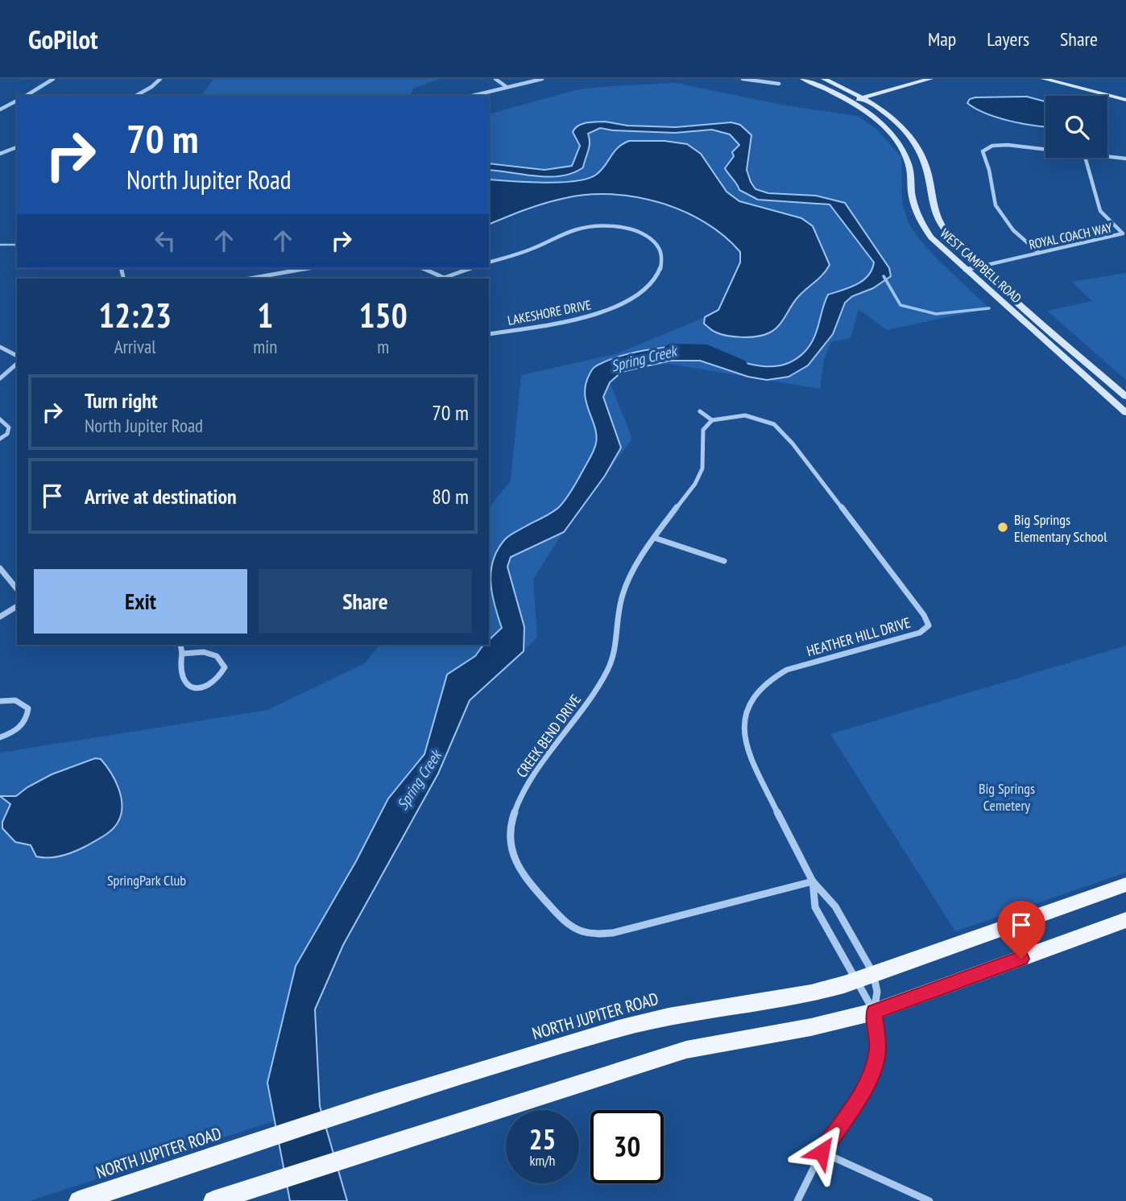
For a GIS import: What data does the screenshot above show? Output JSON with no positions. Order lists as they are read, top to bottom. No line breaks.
{"streets":{"main road":["WEST CAMPBELL ROAD","NORTH JUPITER ROAD"],"street":["ROYAL COACH WAY","LAKESHORE DRIVE","HEATHER HILL DRIVE","CREEK BEND DRIVE"]},"crossings":[["ROYAL COACH WAY","WEST CAMPBELL ROAD"],["HEATHER HILL DRIVE","CREEK BEND DRIVE"],["HEATHER HILL DRIVE","NORTH JUPITER ROAD"]],"water":["Spring Creek"],"parks":["Big Springs Cemetery","SpringPark Club"],"places":["Big Springs Elementary School"],"page":{"header":"GoPilot","nav":["Map","Layers","Share"],"turn":["70 m","North Jupiter Road"],"eta":["12:23","Arrival","1","min","150","m"],"list":[{"name":"Turn right","note":"North Jupiter Road","value":"70 m"},{"name":"Arrive at destination","value":"80 m"}],"buttons":["Exit","Share"],"speed":"25 km/h","limit":"30"}}
